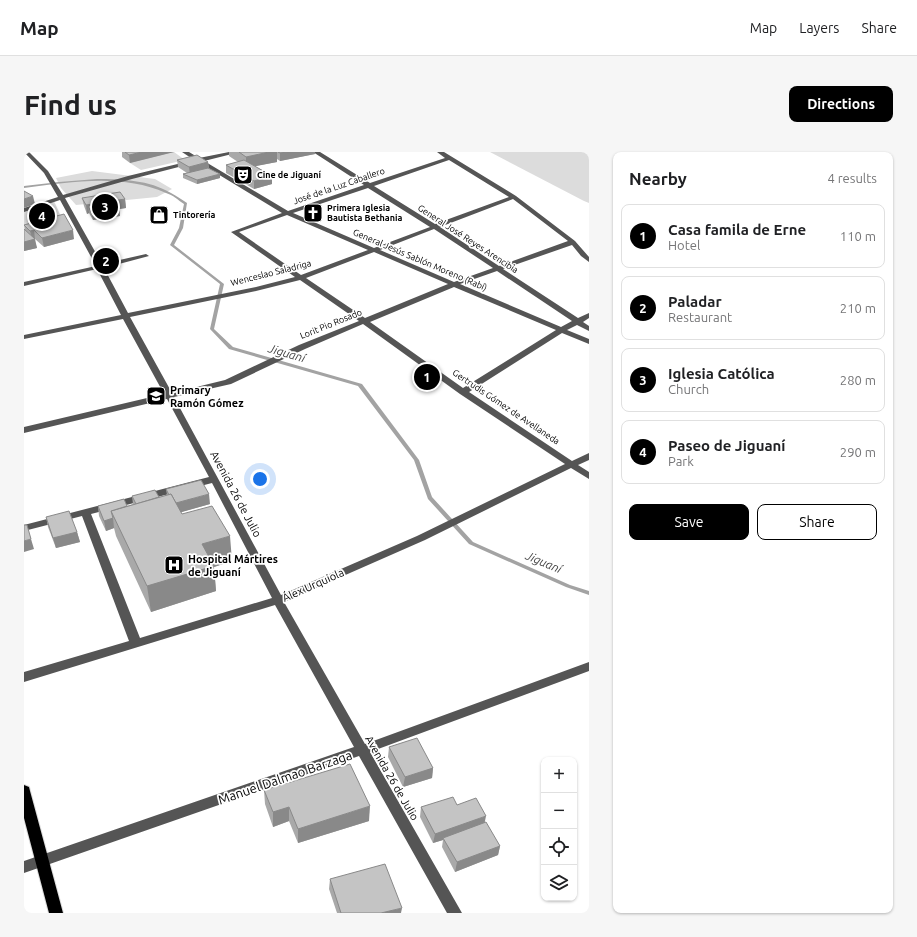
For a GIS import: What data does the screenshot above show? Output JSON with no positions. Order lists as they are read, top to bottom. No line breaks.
{"streets":{"street":["José de la Luz Caballero","General José Reyes Arencibia","General Jesús Sablón Moreno (Rabí)","Wenceslao Saladriga","Lorit Pio Rosado","Gertrudis Gómez de Avellaneda","Avenida 26 de Julio","Álex Urquiola","Manuel Dalmao Barzaga"]},"crossings":[["José de la Luz Caballero","General José Reyes Arencibia"],["José de la Luz Caballero","General Jesús Sablón Moreno (Rabí)"],["José de la Luz Caballero","Gertrudis Gómez de Avellaneda"],["General José Reyes Arencibia","Wenceslao Saladriga"],["General José Reyes Arencibia","Lorit Pio Rosado"],["General Jesús Sablón Moreno (Rabí)","Wenceslao Saladriga"],["General Jesús Sablón Moreno (Rabí)","Lorit Pio Rosado"],["Wenceslao Saladriga","Gertrudis Gómez de Avellaneda"],["Wenceslao Saladriga","Avenida 26 de Julio"],["Lorit Pio Rosado","Gertrudis Gómez de Avellaneda"],["Lorit Pio Rosado","Avenida 26 de Julio"],["Gertrudis Gómez de Avellaneda","Álex Urquiola"],["Avenida 26 de Julio","Álex Urquiola"],["Avenida 26 de Julio","Manuel Dalmao Barzaga"]],"water":["Jiguaní"],"places":{"theatre":["Cine de Jiguaní"],"church":["Primera Iglesia Bautista Bethania"],"shop":["Tintorería"],"school or university":["Primary Ramón Gómez"],"hospital":["Hospital Mártires de Jiguaní"]},"page":{"header":"Map","nav":["Map","Layers","Share"],"buttons":["Directions",["Save","Share"]],"title":"Find us","heading":["Nearby","4 results"],"pins":["3","4","2","1"],"list":[{"mark":"1","name":"Casa famila de Erne","note":"Hotel","value":"110 m"},{"mark":"2","name":"Paladar","note":"Restaurant","value":"210 m"},{"mark":"3","name":"Iglesia Católica","note":"Church","value":"280 m"},{"mark":"4","name":"Paseo de Jiguaní","note":"Park","value":"290 m"}],"map_buttons":["+","−"]}}
